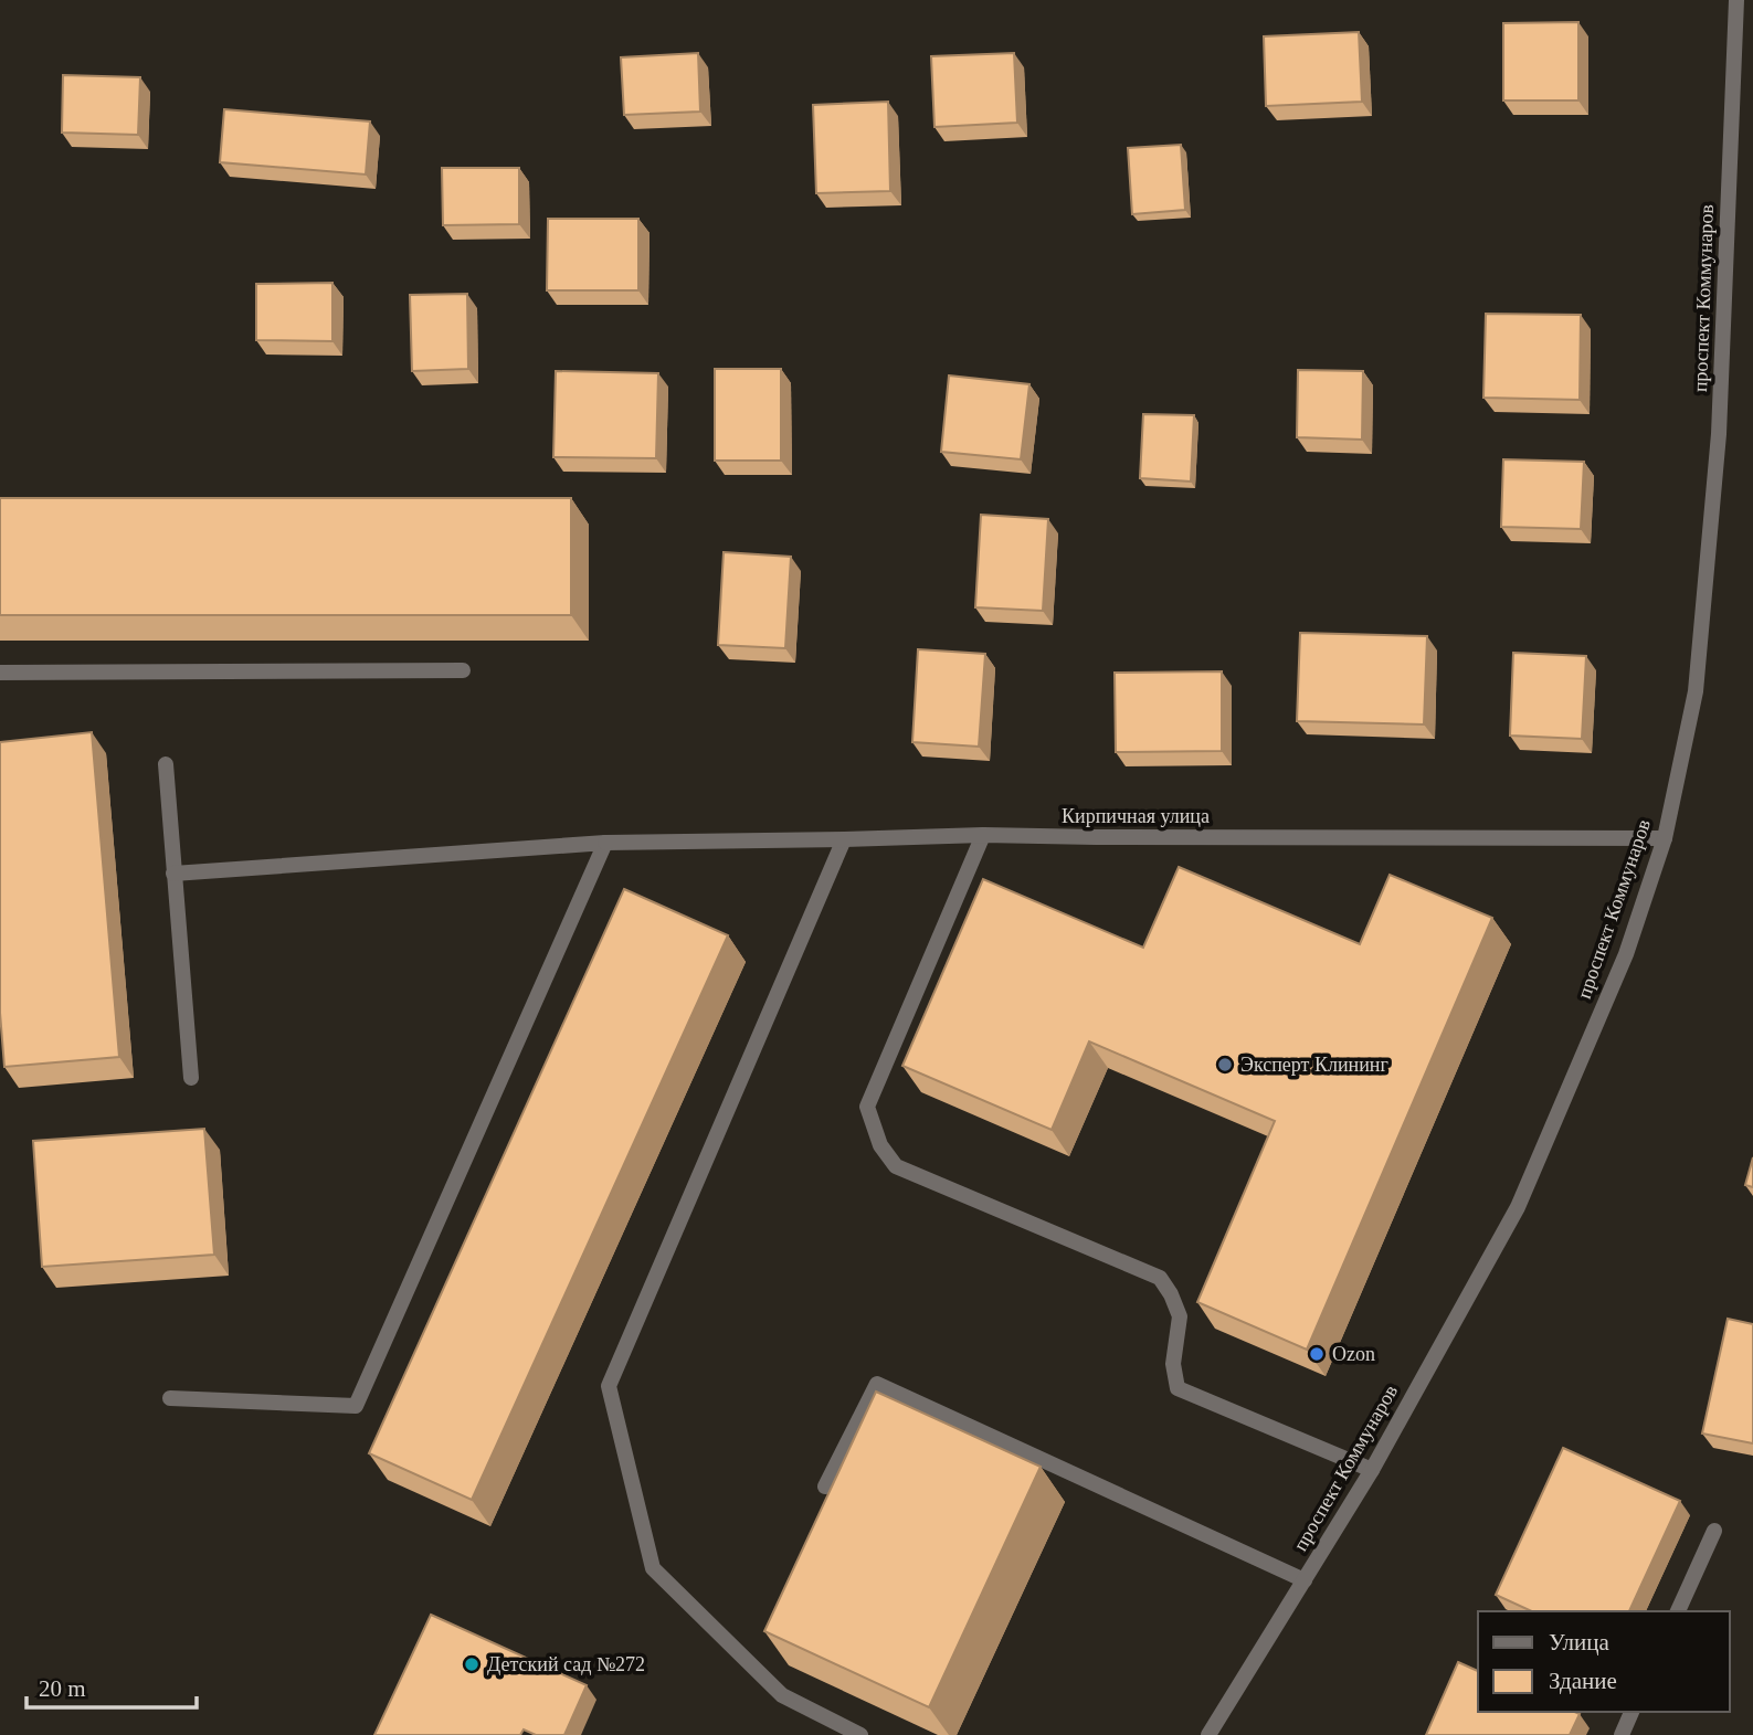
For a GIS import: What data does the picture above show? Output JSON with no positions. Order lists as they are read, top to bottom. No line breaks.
{"streets":{"street":["проспект Коммунаров","Кирпичная улица"]},"crossings":[["проспект Коммунаров","Кирпичная улица"]],"places":["Эксперт Клининг","Ozon","Детский сад №272"],"legend":["Улица","Здание"],"scale_bar":"20 m"}
